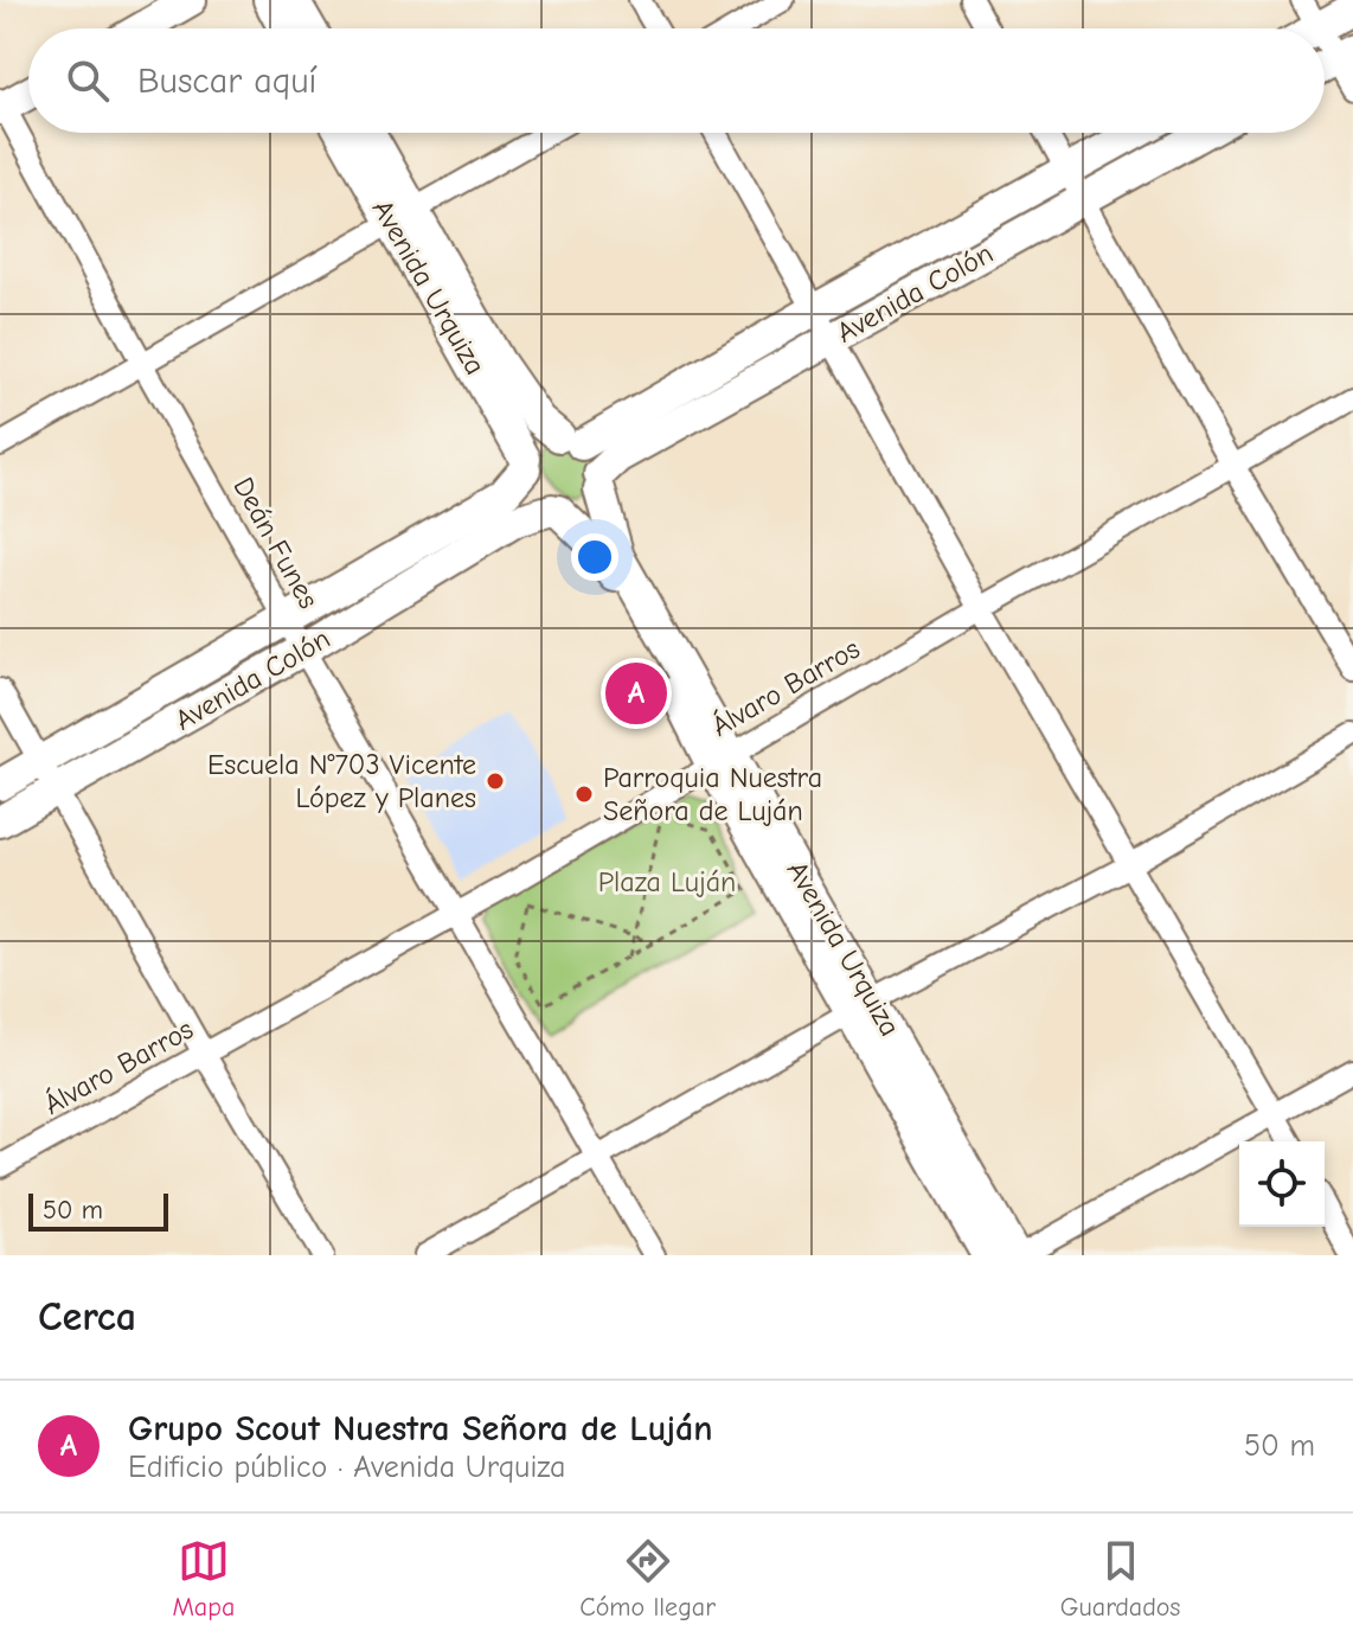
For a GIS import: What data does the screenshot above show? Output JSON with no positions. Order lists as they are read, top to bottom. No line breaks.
{"streets":{"main road":["Avenida Urquiza","Avenida Colón"],"street":["Deán Funes","Álvaro Barros"]},"crossings":[["Avenida Urquiza","Avenida Colón"],["Avenida Urquiza","Álvaro Barros"],["Avenida Colón","Deán Funes"],["Deán Funes","Álvaro Barros"]],"parks":["Plaza Luján"],"places":["Escuela N°703 Vicente López y Planes","Parroquia Nuestra Señora de Luján"],"scale_bar":"50 m","page":{"search":"Buscar aquí","pins":"A","scale":"50 m","heading":"Cerca","list":[{"mark":"A","name":"Grupo Scout Nuestra Señora de Luján","note":"Edificio público · Avenida Urquiza","value":"50 m"}],"nav":["Mapa","Cómo llegar","Guardados"]}}
